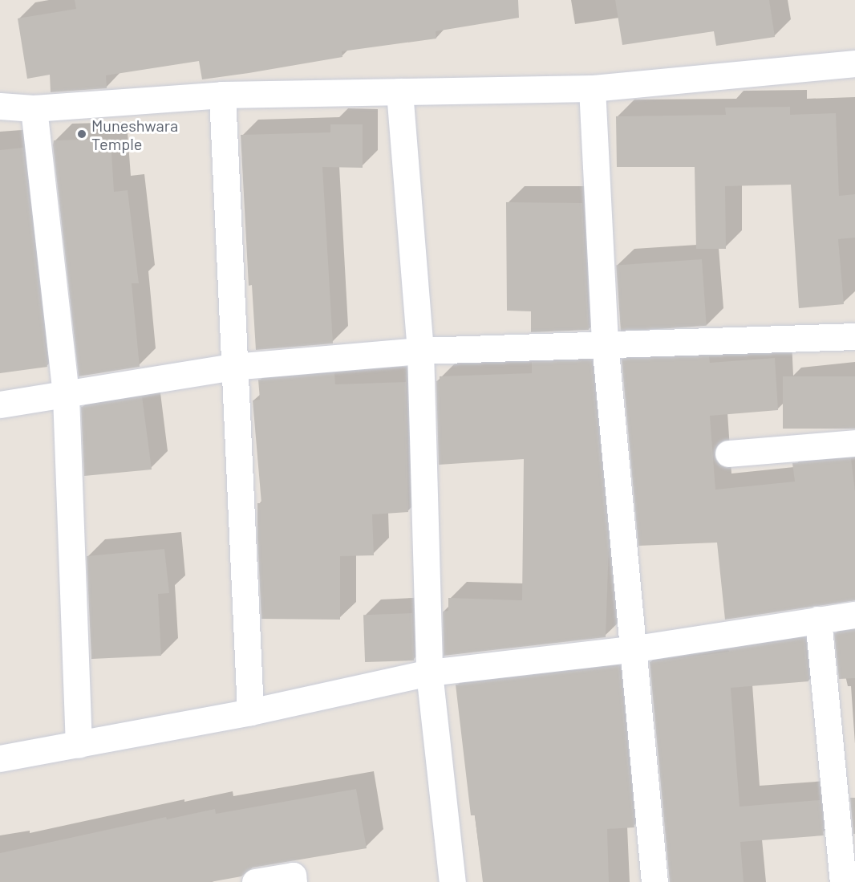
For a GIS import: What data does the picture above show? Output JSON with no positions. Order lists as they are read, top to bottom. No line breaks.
{"places":["Muneshwara Temple"]}
